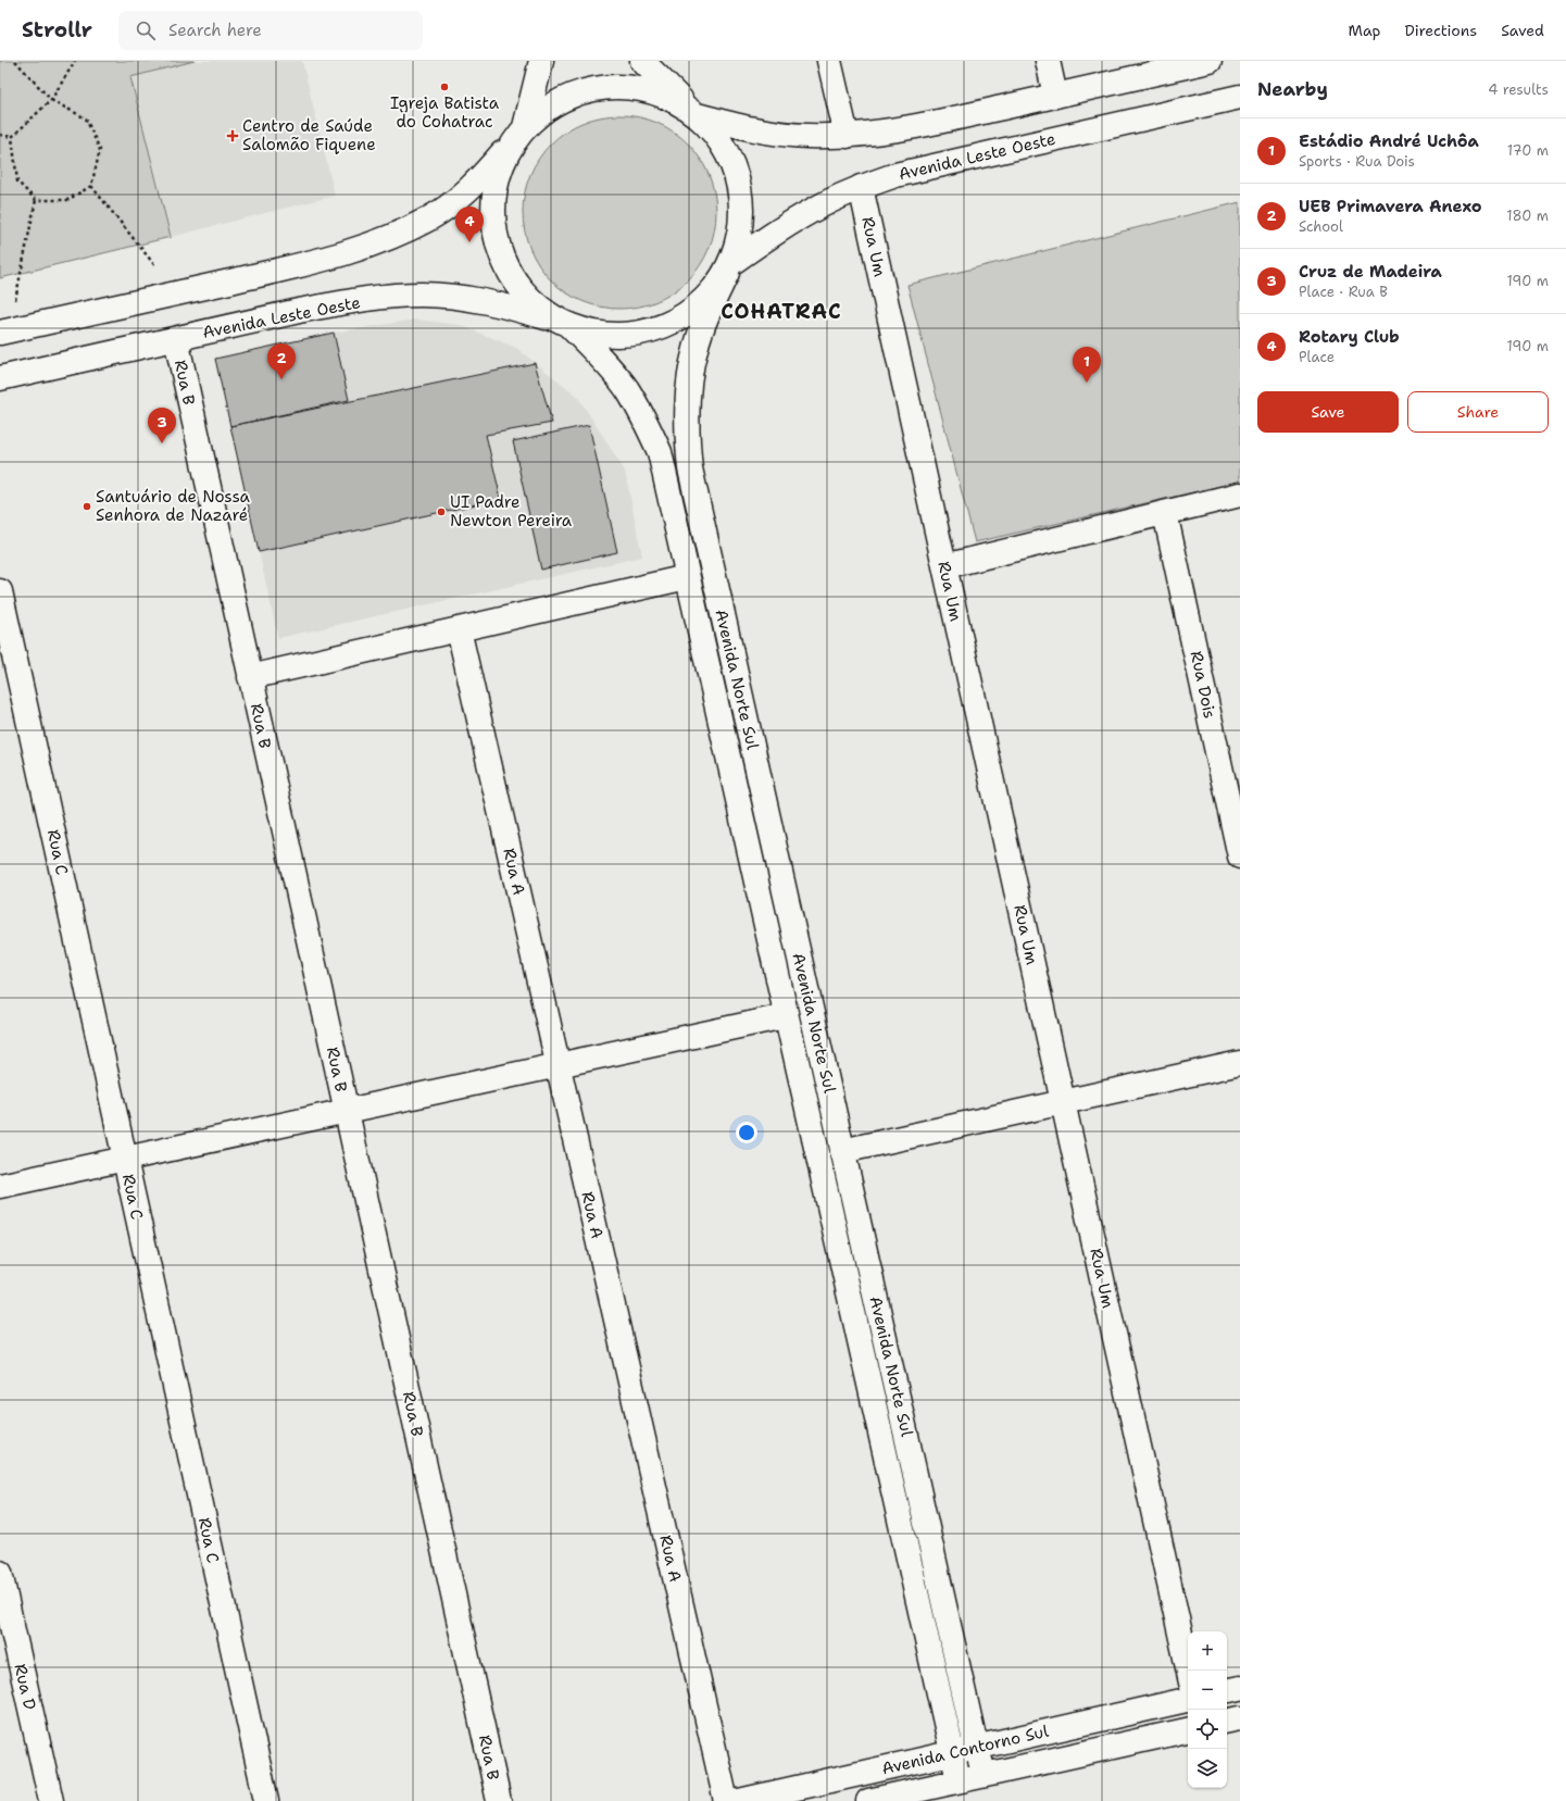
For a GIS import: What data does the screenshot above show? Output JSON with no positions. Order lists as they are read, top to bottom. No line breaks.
{"streets":{"street":["Avenida Leste Oeste","Rua Um","Rua B","Avenida Norte Sul","Rua Dois","Rua C","Rua A","Rua D","Avenida Contorno Sul"]},"crossings":[["Avenida Leste Oeste","Rua Um"],["Avenida Leste Oeste","Rua B"],["Avenida Leste Oeste","Avenida Norte Sul"],["Avenida Norte Sul","Avenida Contorno Sul"]],"districts":["COHATRAC"],"places":{"other":["Igreja Batista do Cohatrac","Santuário de Nossa Senhora de Nazaré","UI Padre Newton Pereira"],"health":["Centro de Saúde Salomão Fiquene"]},"page":{"header":"Strollr","search":"Search here","nav":["Map","Directions","Saved"],"heading":["Nearby","4 results"],"list":[{"mark":"1","name":"Estádio André Uchôa","note":"Sports · Rua Dois","value":"170 m"},{"mark":"2","name":"UEB Primavera Anexo","note":"School","value":"180 m"},{"mark":"3","name":"Cruz de Madeira","note":"Place · Rua B","value":"190 m"},{"mark":"4","name":"Rotary Club","note":"Place","value":"190 m"}],"pins":["4","2","1","3"],"buttons":["Save","Share"],"map_buttons":["+","−"]}}
